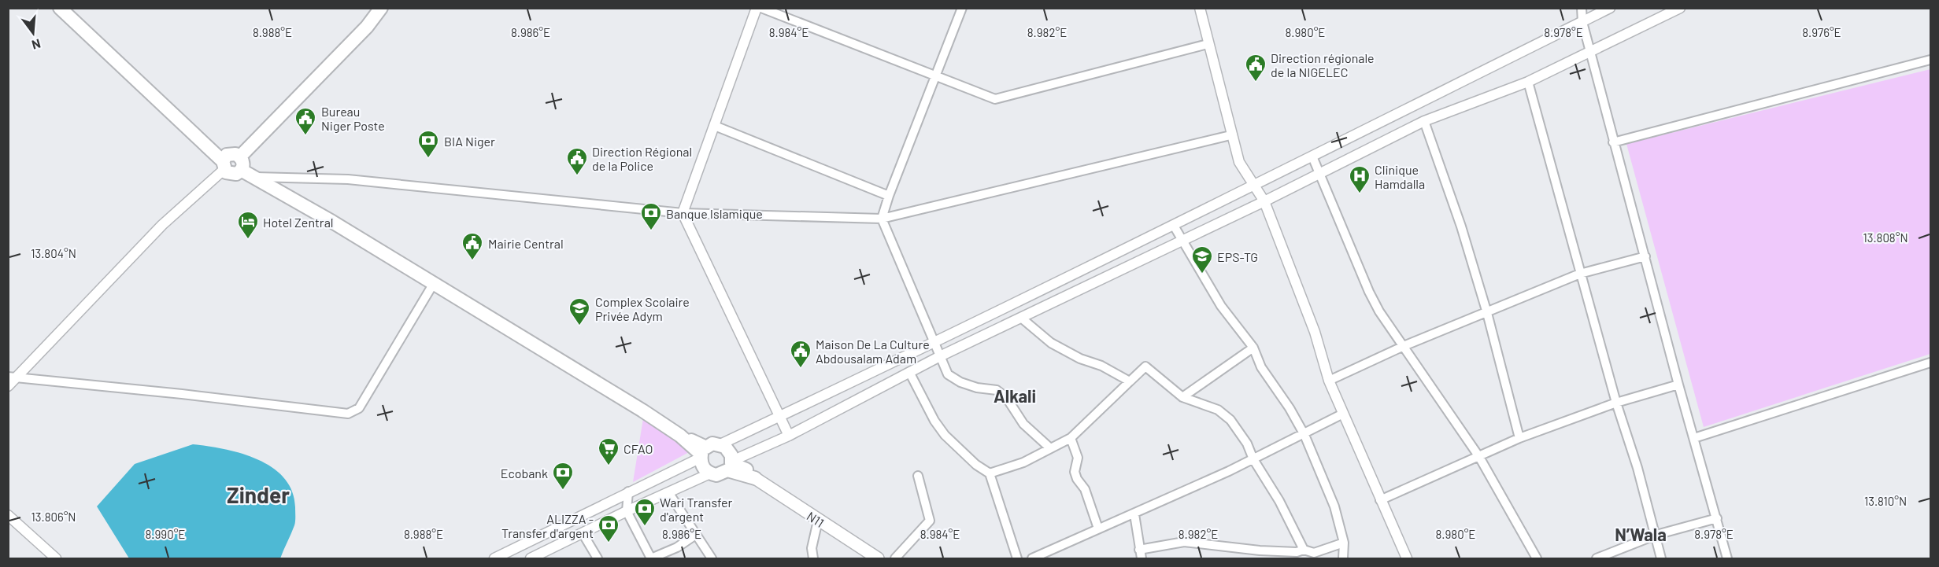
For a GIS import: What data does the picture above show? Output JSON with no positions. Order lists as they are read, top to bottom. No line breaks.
{"streets":{"main road":["N11"]},"districts":["Alkali","Zinder","N’Wala"],"places":{"public building":["Direction régionale de la NIGELEC","Bureau Niger Poste","Direction Régional de la Police","Mairie Central","Maison De La Culture Abdousalam Adam"],"bank":["BIA Niger","Banque Islamique","Ecobank","Wari Transfer d'argent","ALIZZA - Transfer d'argent"],"hospital":["Clinique Hamdalla"],"hotel":["Hotel Zentral"],"school or university":["EPS-TG","Complex Scolaire Privée Adym"],"supermarket":["CFAO"]},"north":"bottom","coordinates":["8.988°E","8.986°E","8.984°E","8.982°E","8.980°E","8.978°E","8.976°E","13.808°N","13.804°N","13.810°N","13.806°N","8.990°E"]}
